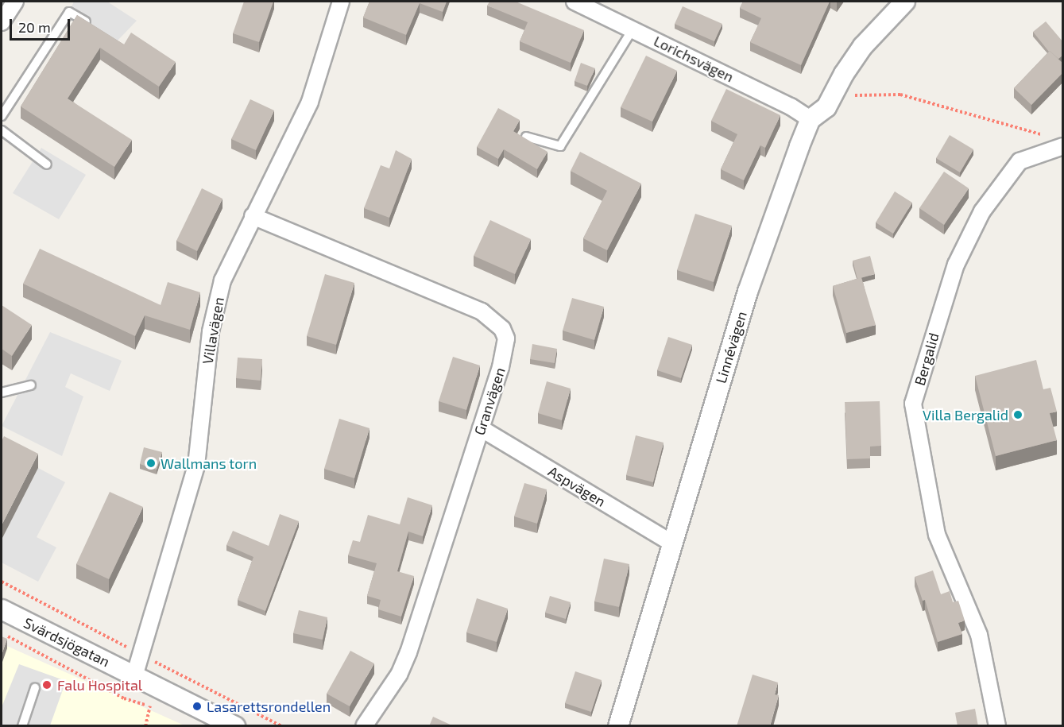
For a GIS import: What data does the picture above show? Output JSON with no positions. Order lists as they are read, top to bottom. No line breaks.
{"streets":{"street":["Lorichsvägen","Villavägen","Linnévägen","Bergalid","Granvägen","Aspvägen","Svärdsjögatan"]},"crossings":[["Lorichsvägen","Linnévägen"],["Villavägen","Granvägen"],["Villavägen","Svärdsjögatan"],["Linnévägen","Aspvägen"],["Granvägen","Aspvägen"]],"places":["Villa Bergalid","Wallmans torn","Falu Hospital","Lasarettsrondellen"],"scale_bar":"20 m"}
